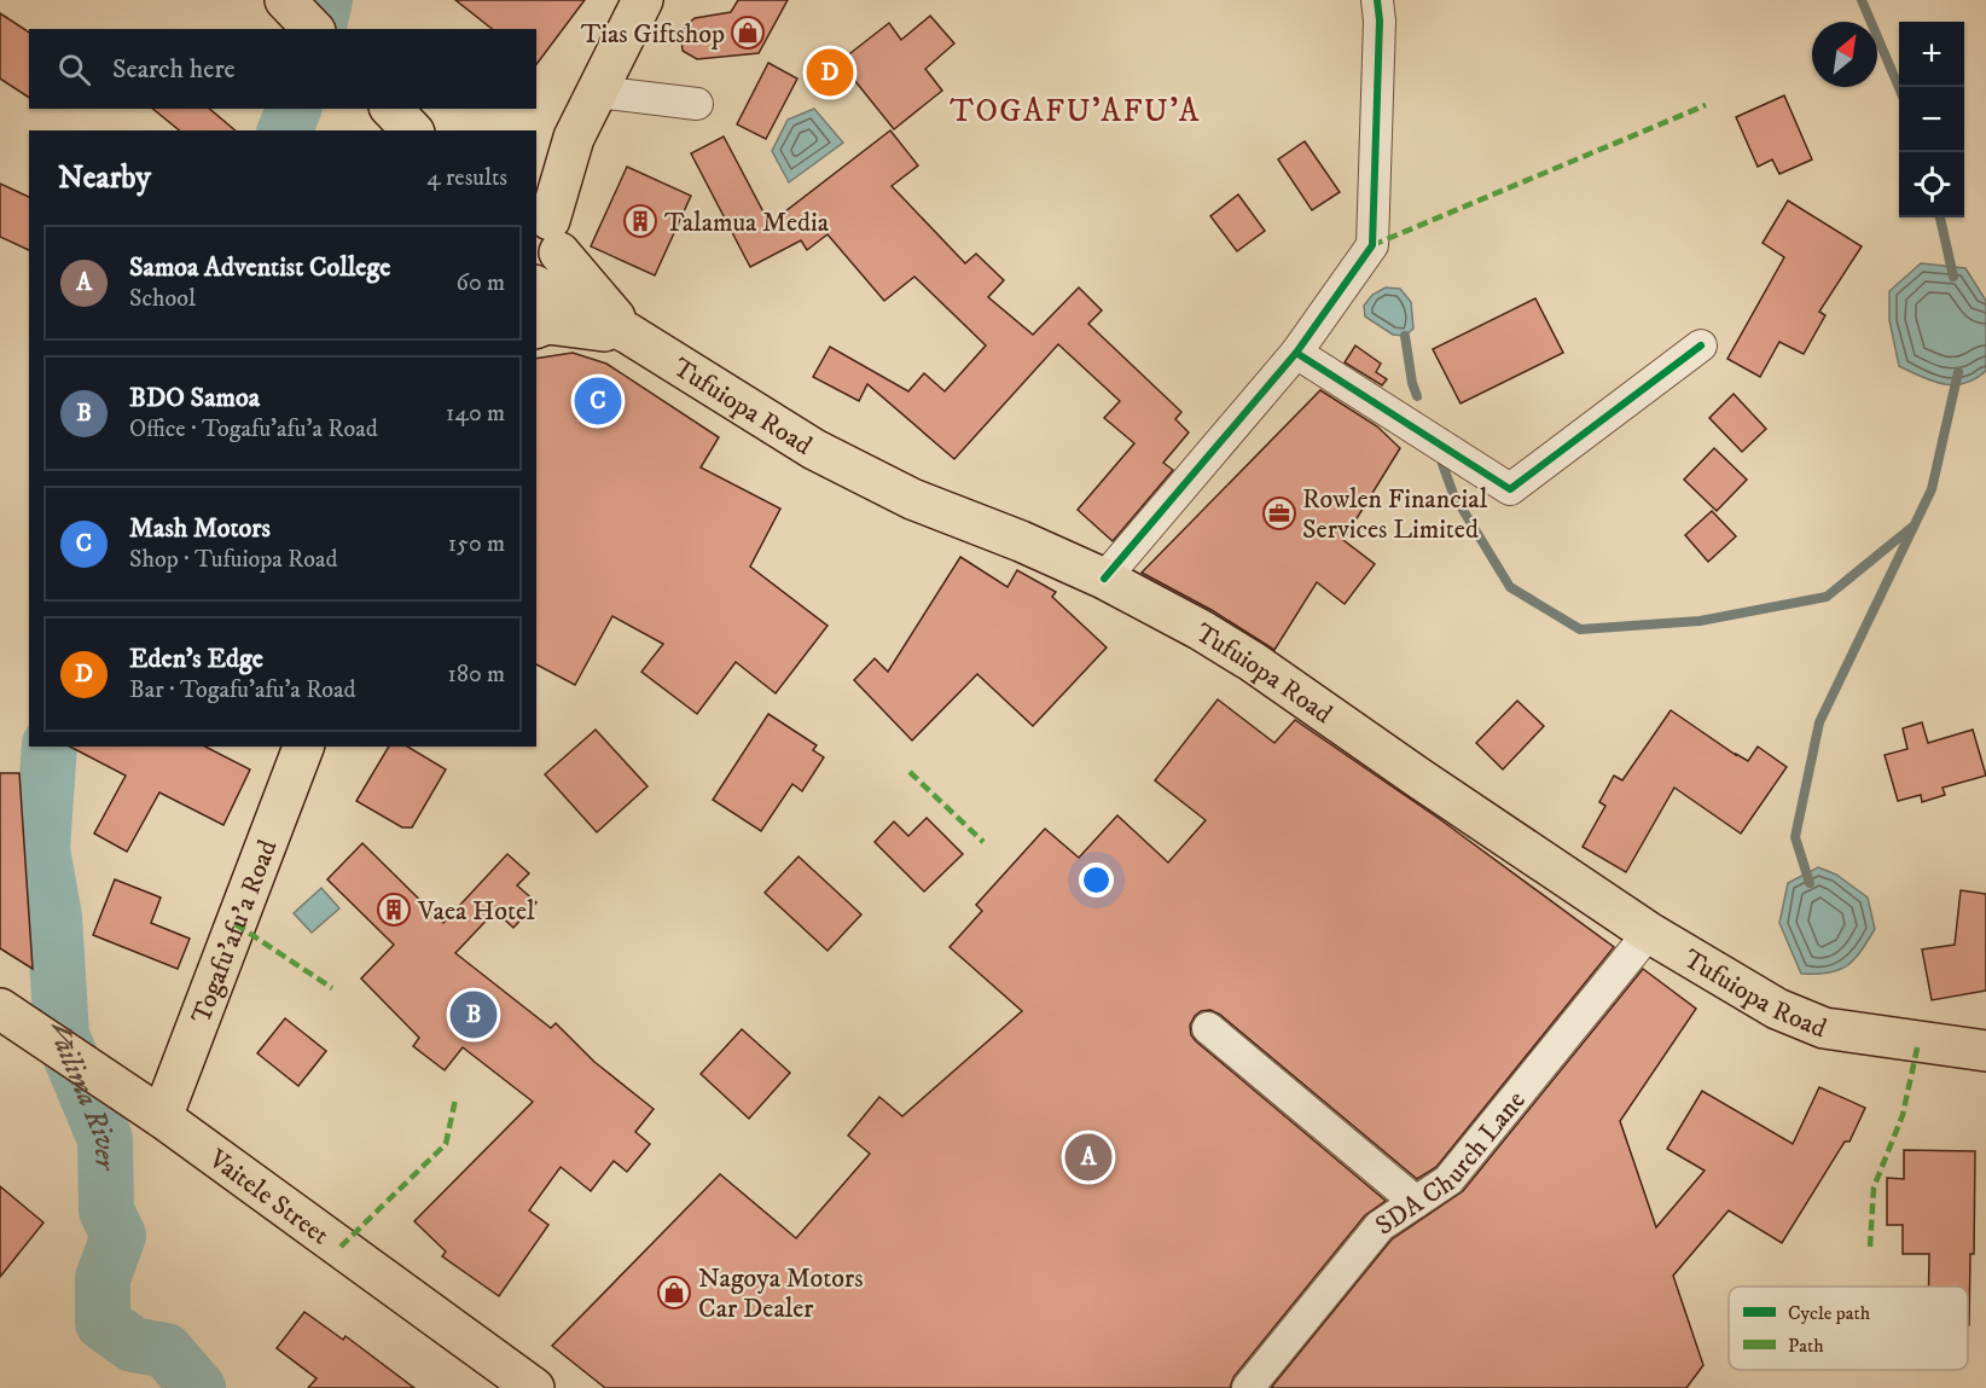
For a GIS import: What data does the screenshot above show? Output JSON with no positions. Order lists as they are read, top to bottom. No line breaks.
{"streets":{"main road":["Tufuiopa Road","Togafu'afu'a Road","Vaitele Street"],"street":["SDA Church Lane"]},"crossings":[["Tufuiopa Road","SDA Church Lane"],["Togafu'afu'a Road","Vaitele Street"]],"districts":["TOGAFU'AFU'A"],"water":["Vailima River"],"places":{"shop":["Tias Giftshop","Nagoya Motors Car Dealer"],"building":["Talamua Media","Vaea Hotel"],"office":["Rowlen Financial Services Limited"]},"legend":["Cycle path","Path"],"north":"top right","page":{"map_buttons":["+","−"],"search":"Search here","pins":["D","C","B","A"],"heading":["Nearby","4 results"],"list":[{"mark":"A","name":"Samoa Adventist College","note":"School","value":"60 m"},{"mark":"B","name":"BDO Samoa","note":"Office · Togafu'afu'a Road","value":"140 m"},{"mark":"C","name":"Mash Motors","note":"Shop · Tufuiopa Road","value":"150 m"},{"mark":"D","name":"Eden's Edge","note":"Bar · Togafu'afu'a Road","value":"180 m"}]}}
